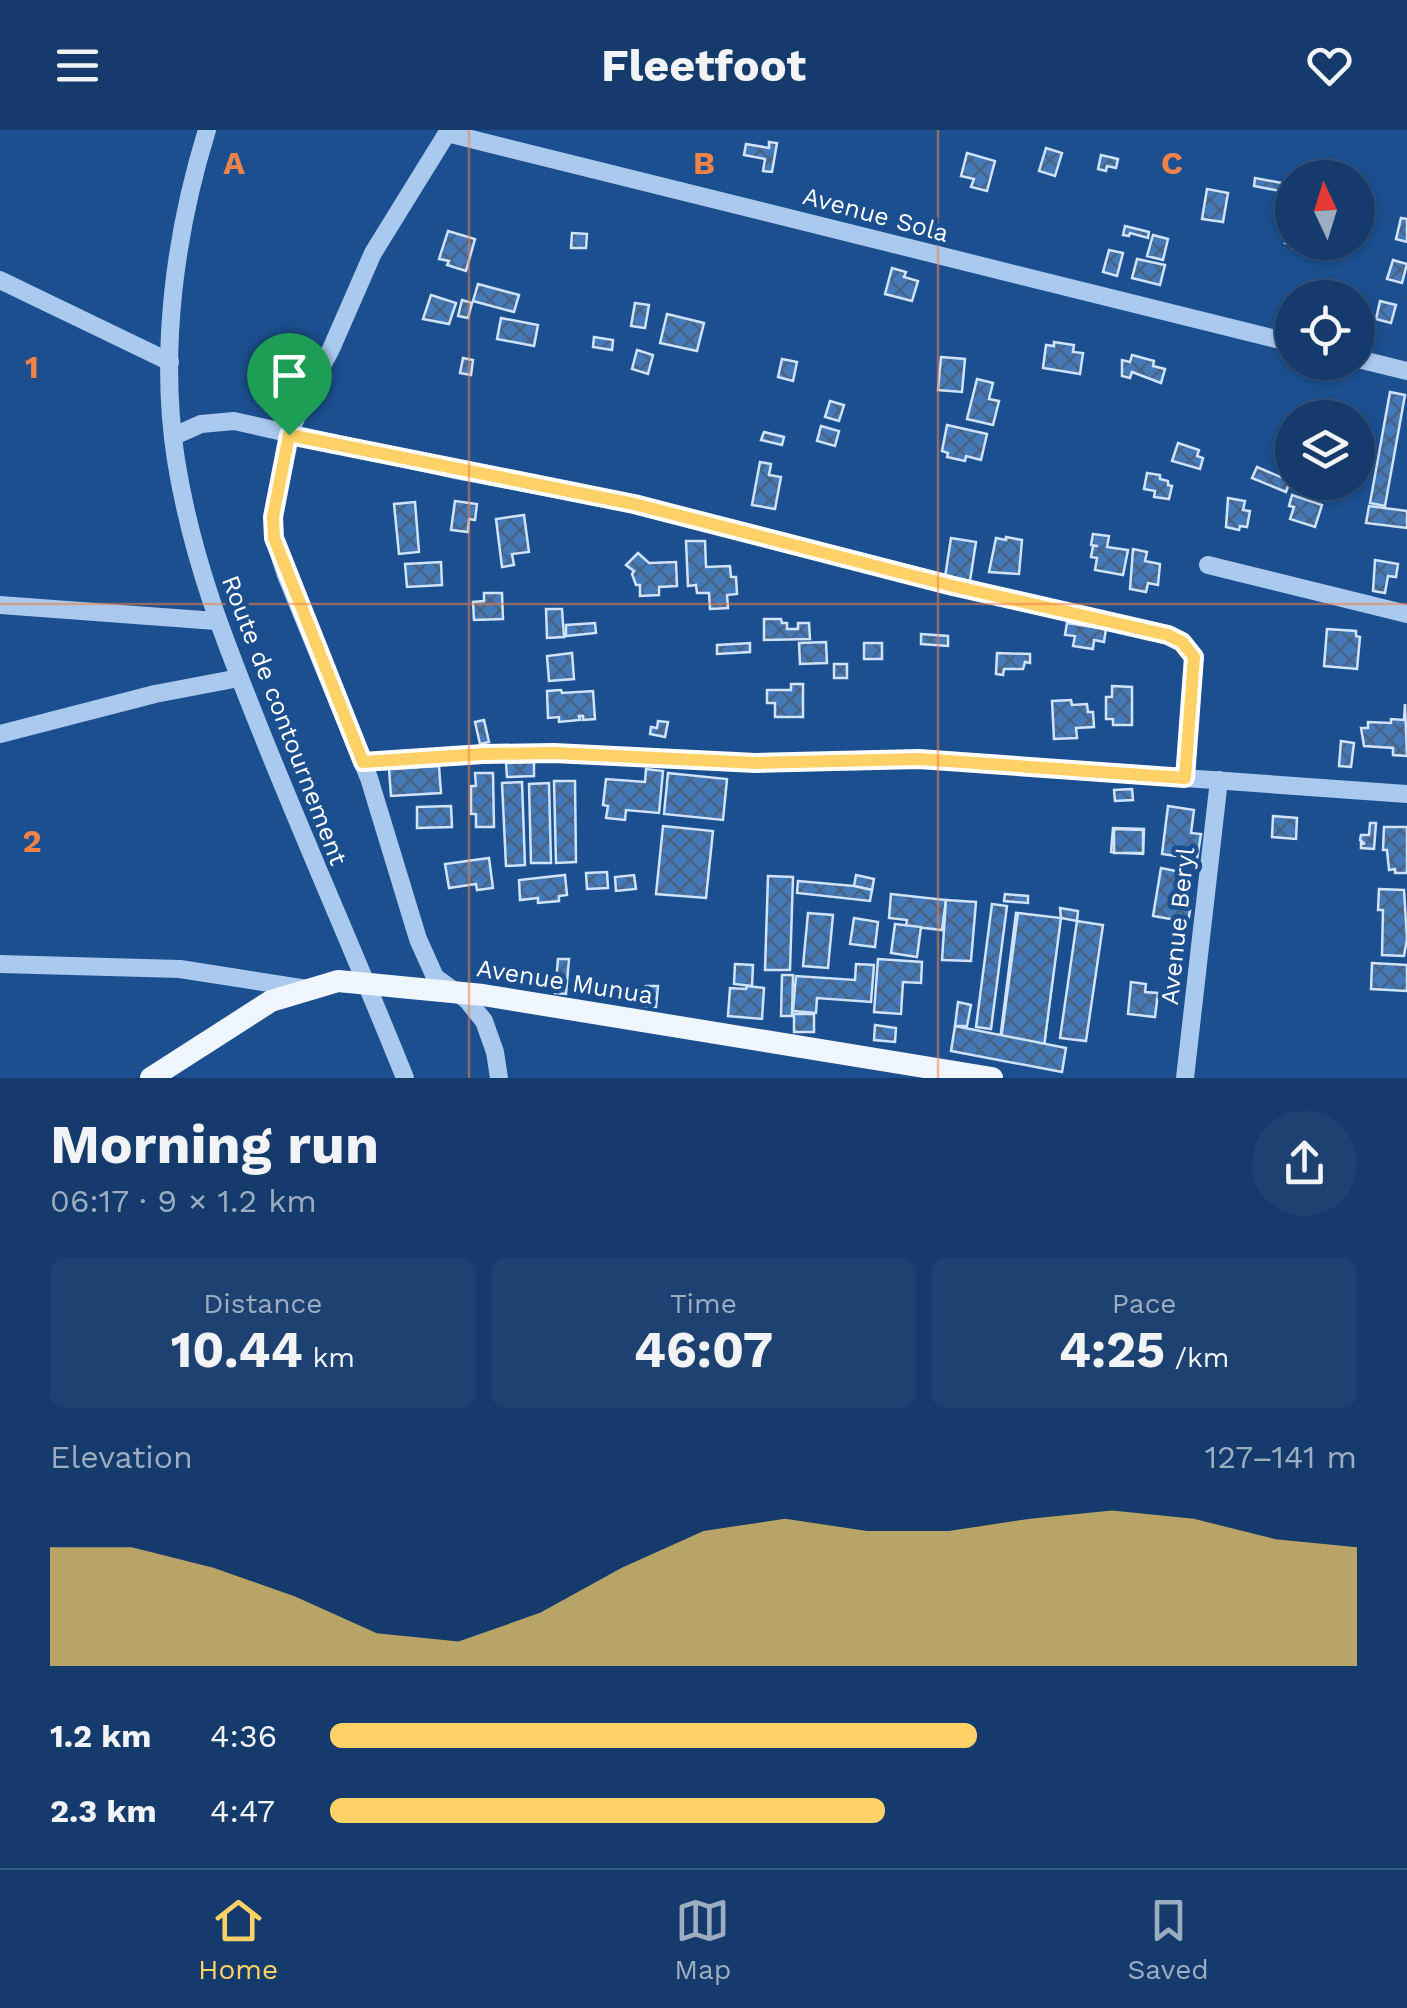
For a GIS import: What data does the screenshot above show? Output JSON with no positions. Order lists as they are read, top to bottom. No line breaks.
{"streets":{"main road":["Avenue Munua"],"street":["Avenue Sola","Route de contournement","Avenue Beryl"]},"crossings":[["Route de contournement","Avenue Munua"]],"north":"top","page":{"header":"Fleetfoot","heading":["Morning run","06:17 · 9 × 1.2 km"],"stats":[["Distance","10.44 km"],["Time","46:07"],["Pace","4:25 /km"]],"chart":["Elevation","127–141 m"],"list":[{"name":"1.2 km","note":"4:36"},{"name":"2.3 km","note":"4:47"}],"tabs":["Home","Map","Saved"]},"grid":{"columns":["A","B","C"],"rows":["1","2"]}}
